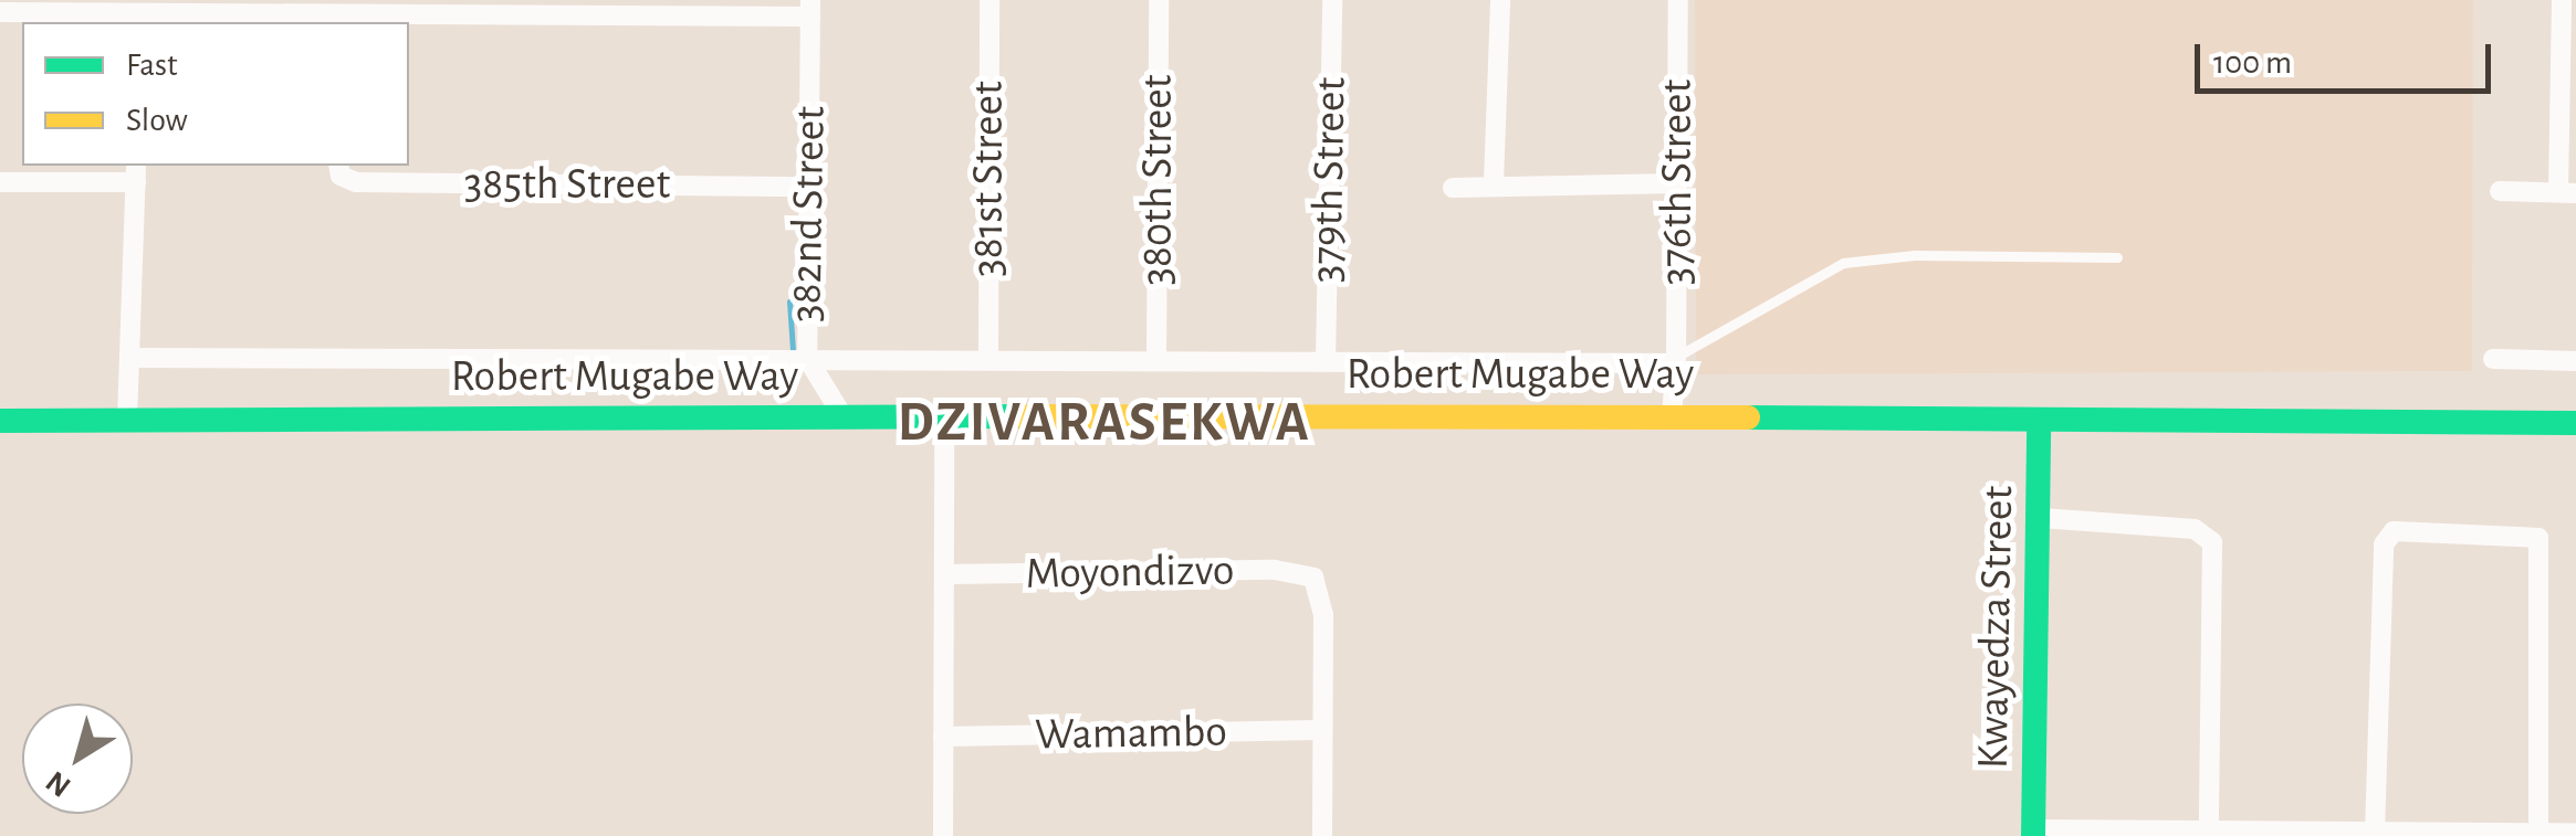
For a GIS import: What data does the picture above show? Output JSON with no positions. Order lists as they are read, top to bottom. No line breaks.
{"streets":{"street":["381st Street","380th Street","379th Street","376th Street","385th Street","382nd Street","Robert Mugabe Way","Moyondizvo","Kwayedza Street","Wamambo"]},"crossings":[["376th Street","Robert Mugabe Way"],["385th Street","382nd Street"],["382nd Street","Robert Mugabe Way"],["Robert Mugabe Way","Kwayedza Street"],["Moyondizvo","Wamambo"]],"districts":["DZIVARASEKWA"],"legend":["Fast","Slow"],"scale_bar":"100 m","north":"bottom left"}
